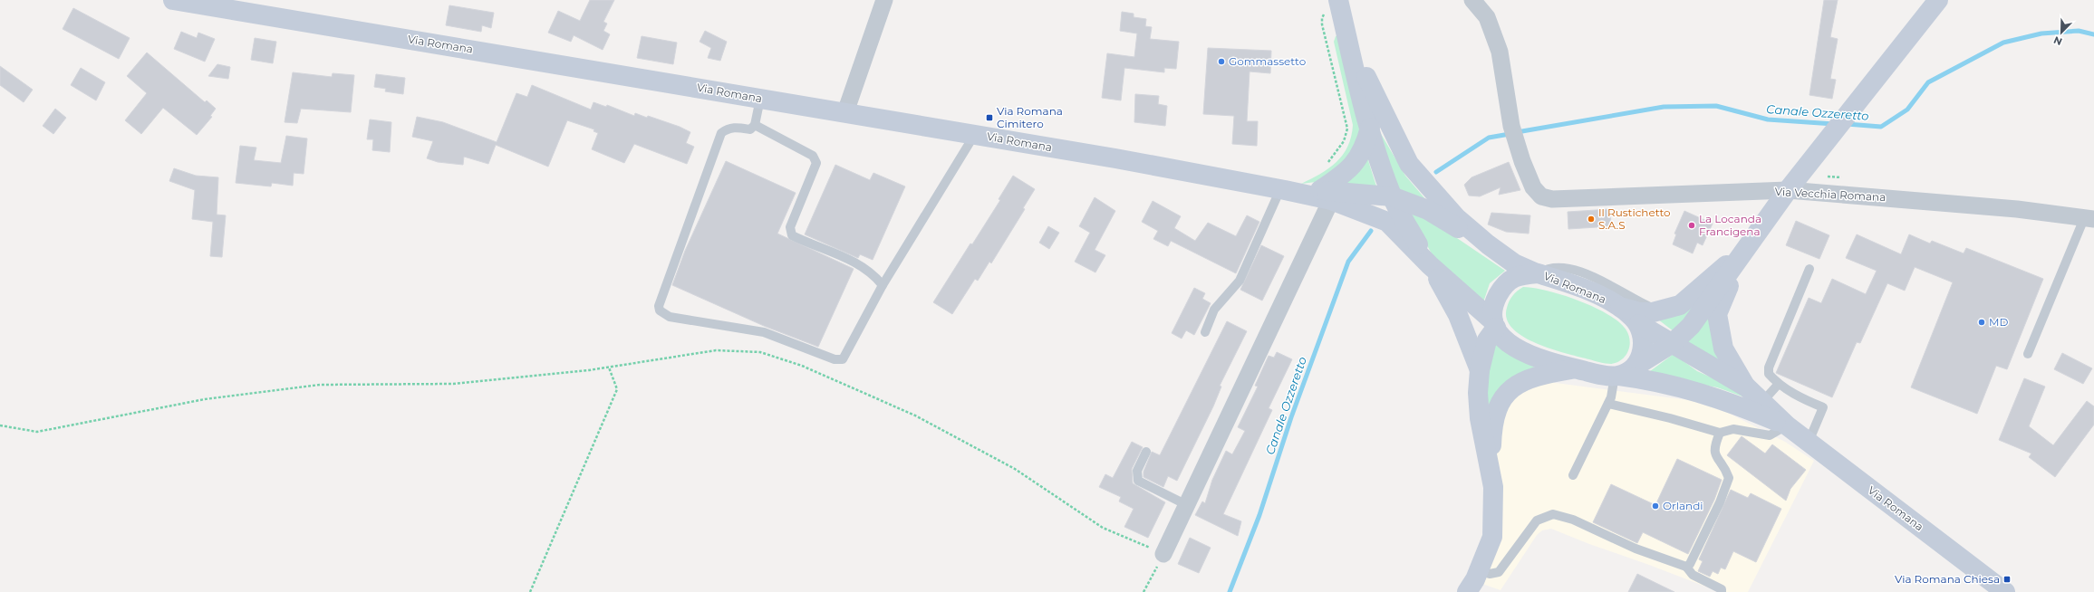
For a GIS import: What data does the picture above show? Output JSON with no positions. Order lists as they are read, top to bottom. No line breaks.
{"streets":{"main road":["Via Romana"],"street":["Via Vecchia Romana"]},"water":["Canale Ozzeretto"],"places":{"other":["Gommassetto","Il Rustichetto S.A.S","La Locanda Francigena","MD","Orlandi"],"transit":["Via Romana Cimitero","Via Romana Chiesa"]},"north":"bottom left"}
